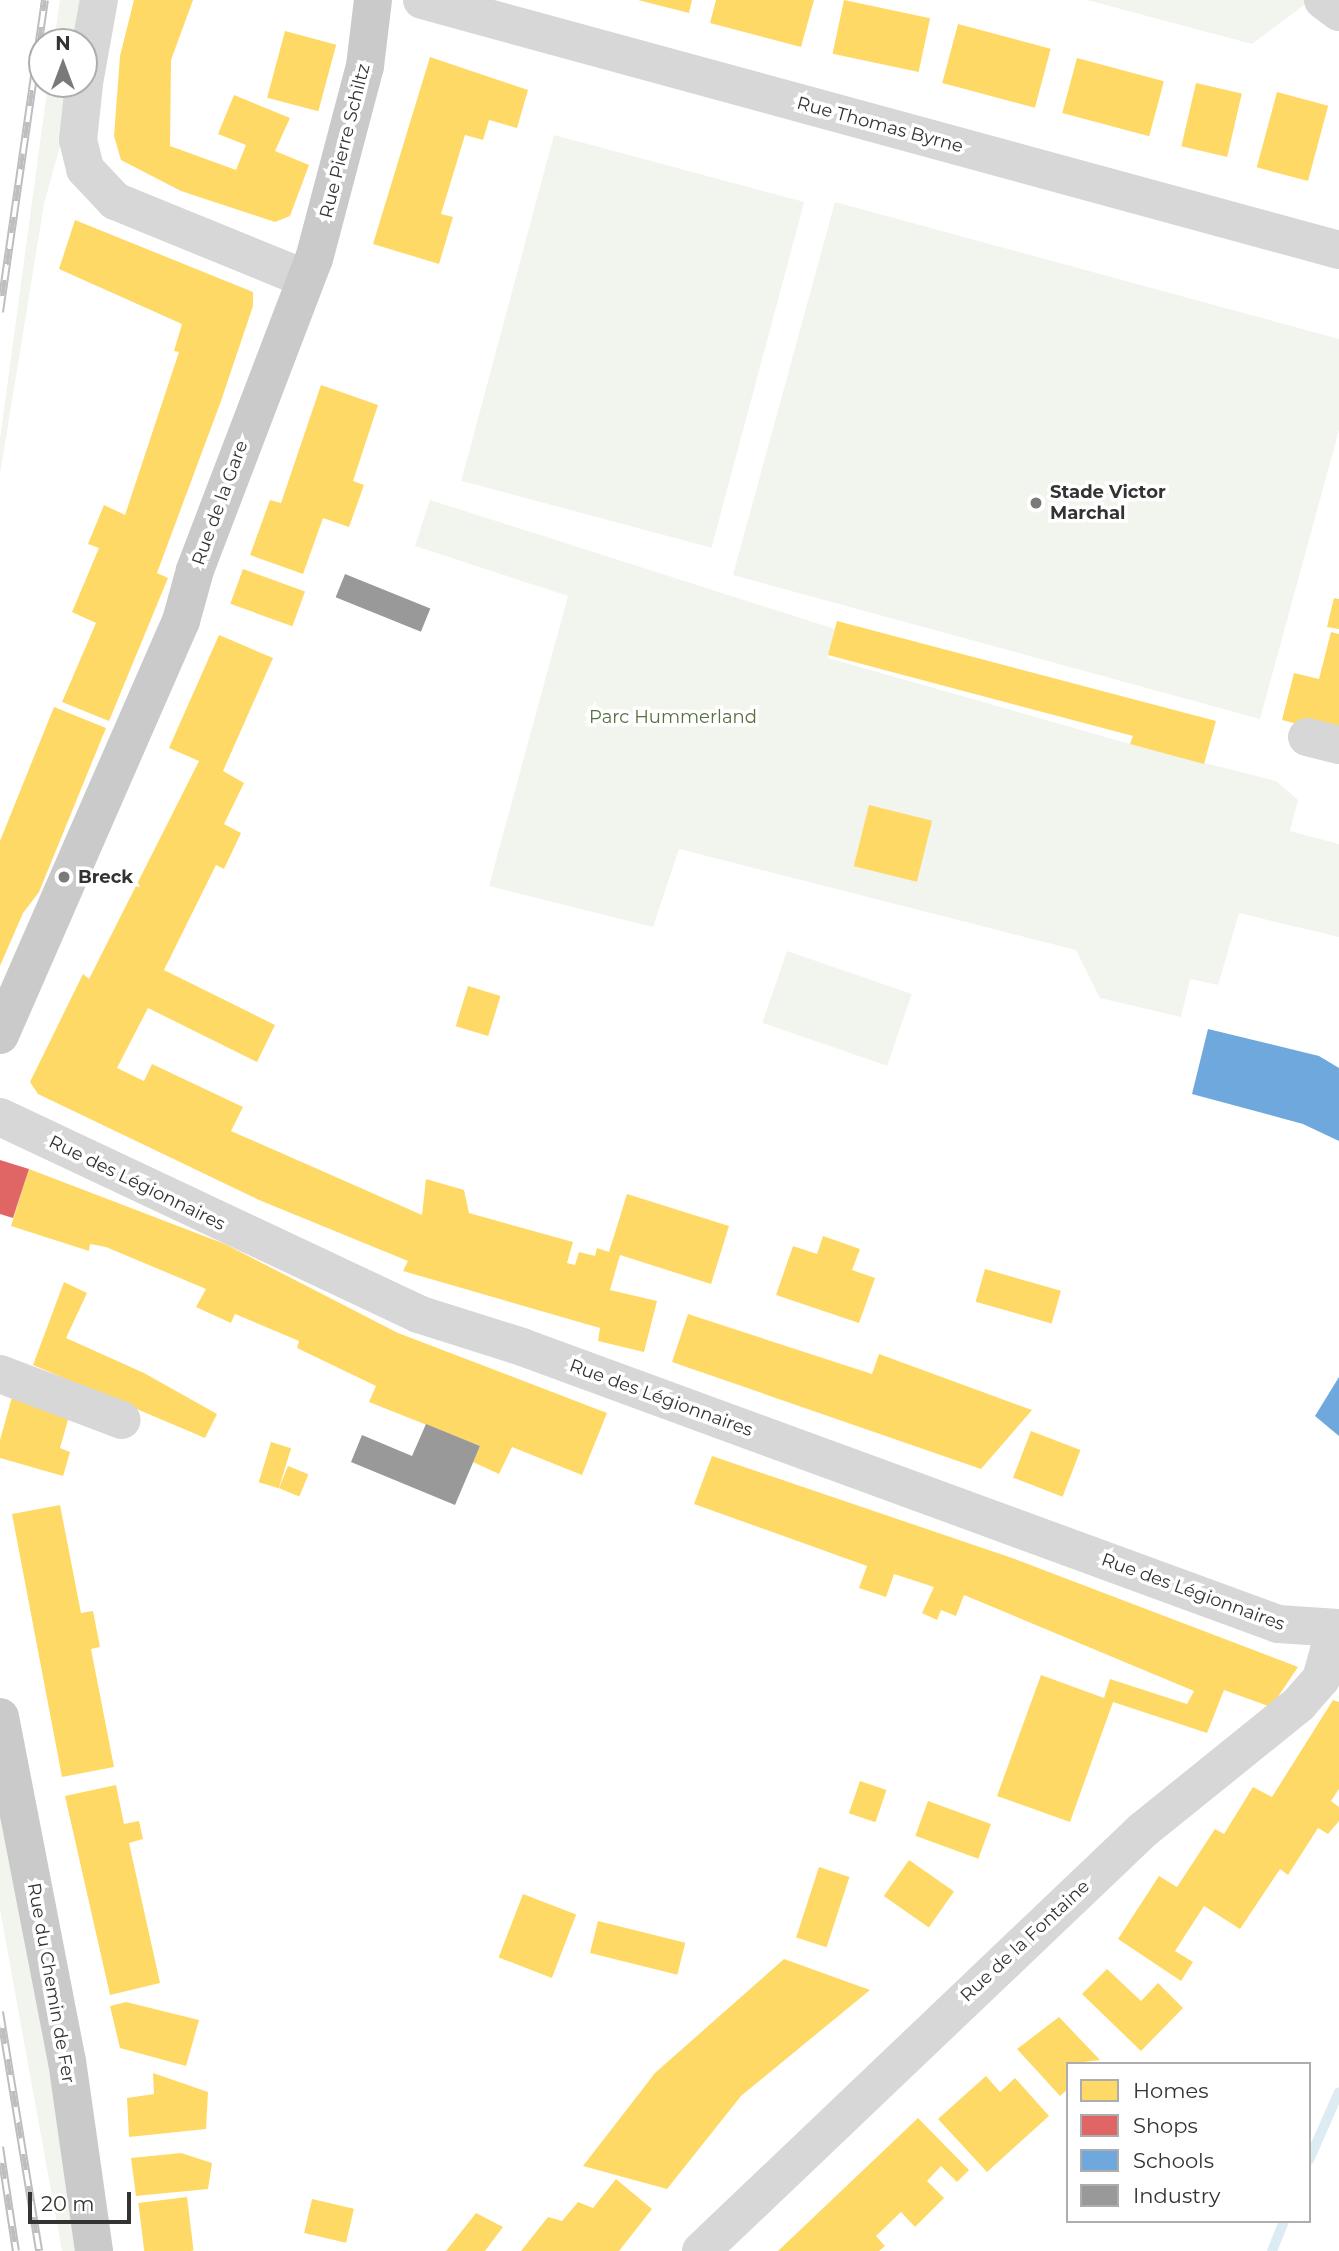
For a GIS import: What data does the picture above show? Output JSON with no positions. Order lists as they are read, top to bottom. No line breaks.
{"streets":{"main road":["Rue Pierre Schiltz","Rue de la Gare","Rue du Chemin de Fer"],"street":["Rue Thomas Byrne","Rue des Légionnaires","Rue de la Fontaine"]},"crossings":[["Rue Pierre Schiltz","Rue de la Gare"],["Rue des Légionnaires","Rue de la Fontaine"]],"parks":["Parc Hummerland"],"places":["Stade Victor Marchal","Breck"],"legend":["Homes","Shops","Schools","Industry"],"scale_bar":"20 m","north":"top"}
